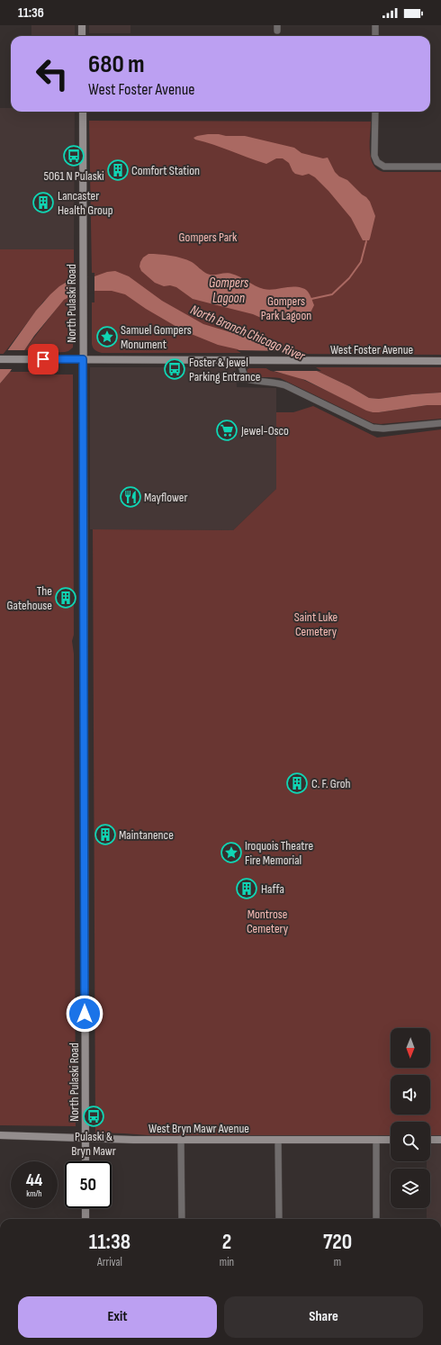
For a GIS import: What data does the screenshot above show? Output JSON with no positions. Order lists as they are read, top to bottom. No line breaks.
{"streets":{"main road":["North Pulaski Road","West Foster Avenue","West Bryn Mawr Avenue"]},"crossings":[["North Pulaski Road","West Foster Avenue"],["North Pulaski Road","West Bryn Mawr Avenue"]],"water":["Gompers Lagoon","North Branch Chicago River"],"parks":["Gompers Park","Gompers Park Lagoon","Saint Luke Cemetery","Montrose Cemetery"],"places":{"bus stop":["5061 N Pulaski","Foster & Jewel Parking Entrance","Pulaski & Bryn Mawr"],"building":["Comfort Station","Lancaster Health Group","The Gatehouse","C. F. Groh","Maintanence","Haffa"],"place":["Samuel Gompers Monument","Iroquois Theatre Fire Memorial"],"supermarket":["Jewel-Osco"],"restaurant":["Mayflower"]},"north":"bottom","page":{"status":"11:36","turn":["680 m","West Foster Avenue"],"speed":"44 km/h","limit":"50","eta":["11:38","Arrival","2","min","720","m"],"buttons":["Exit","Share"]}}
